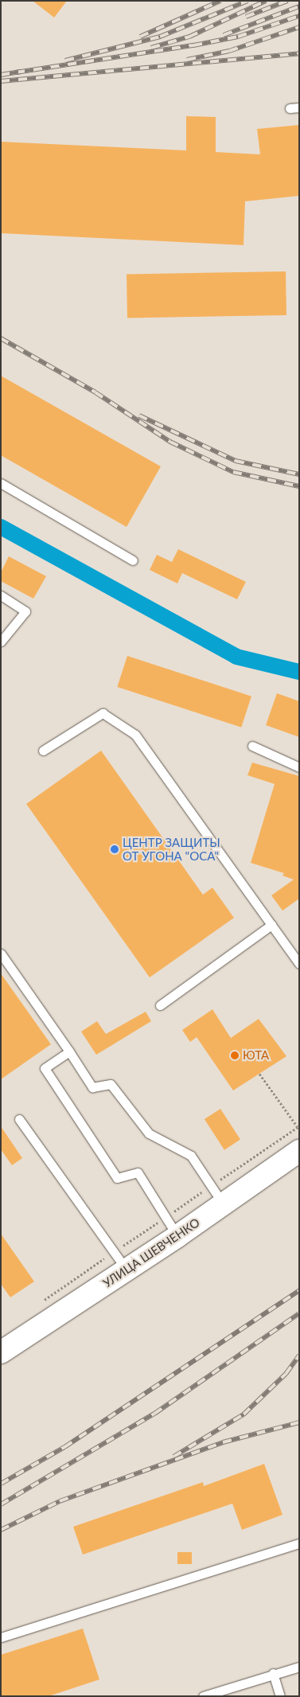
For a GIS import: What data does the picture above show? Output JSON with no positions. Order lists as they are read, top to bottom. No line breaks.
{"streets":{"street":["УЛИЦА ШЕВЧЕНКО"]},"places":["ЦЕНТР ЗАЩИТЫ ОТ УГОНА \"ОСА\"","ЮТА"]}
